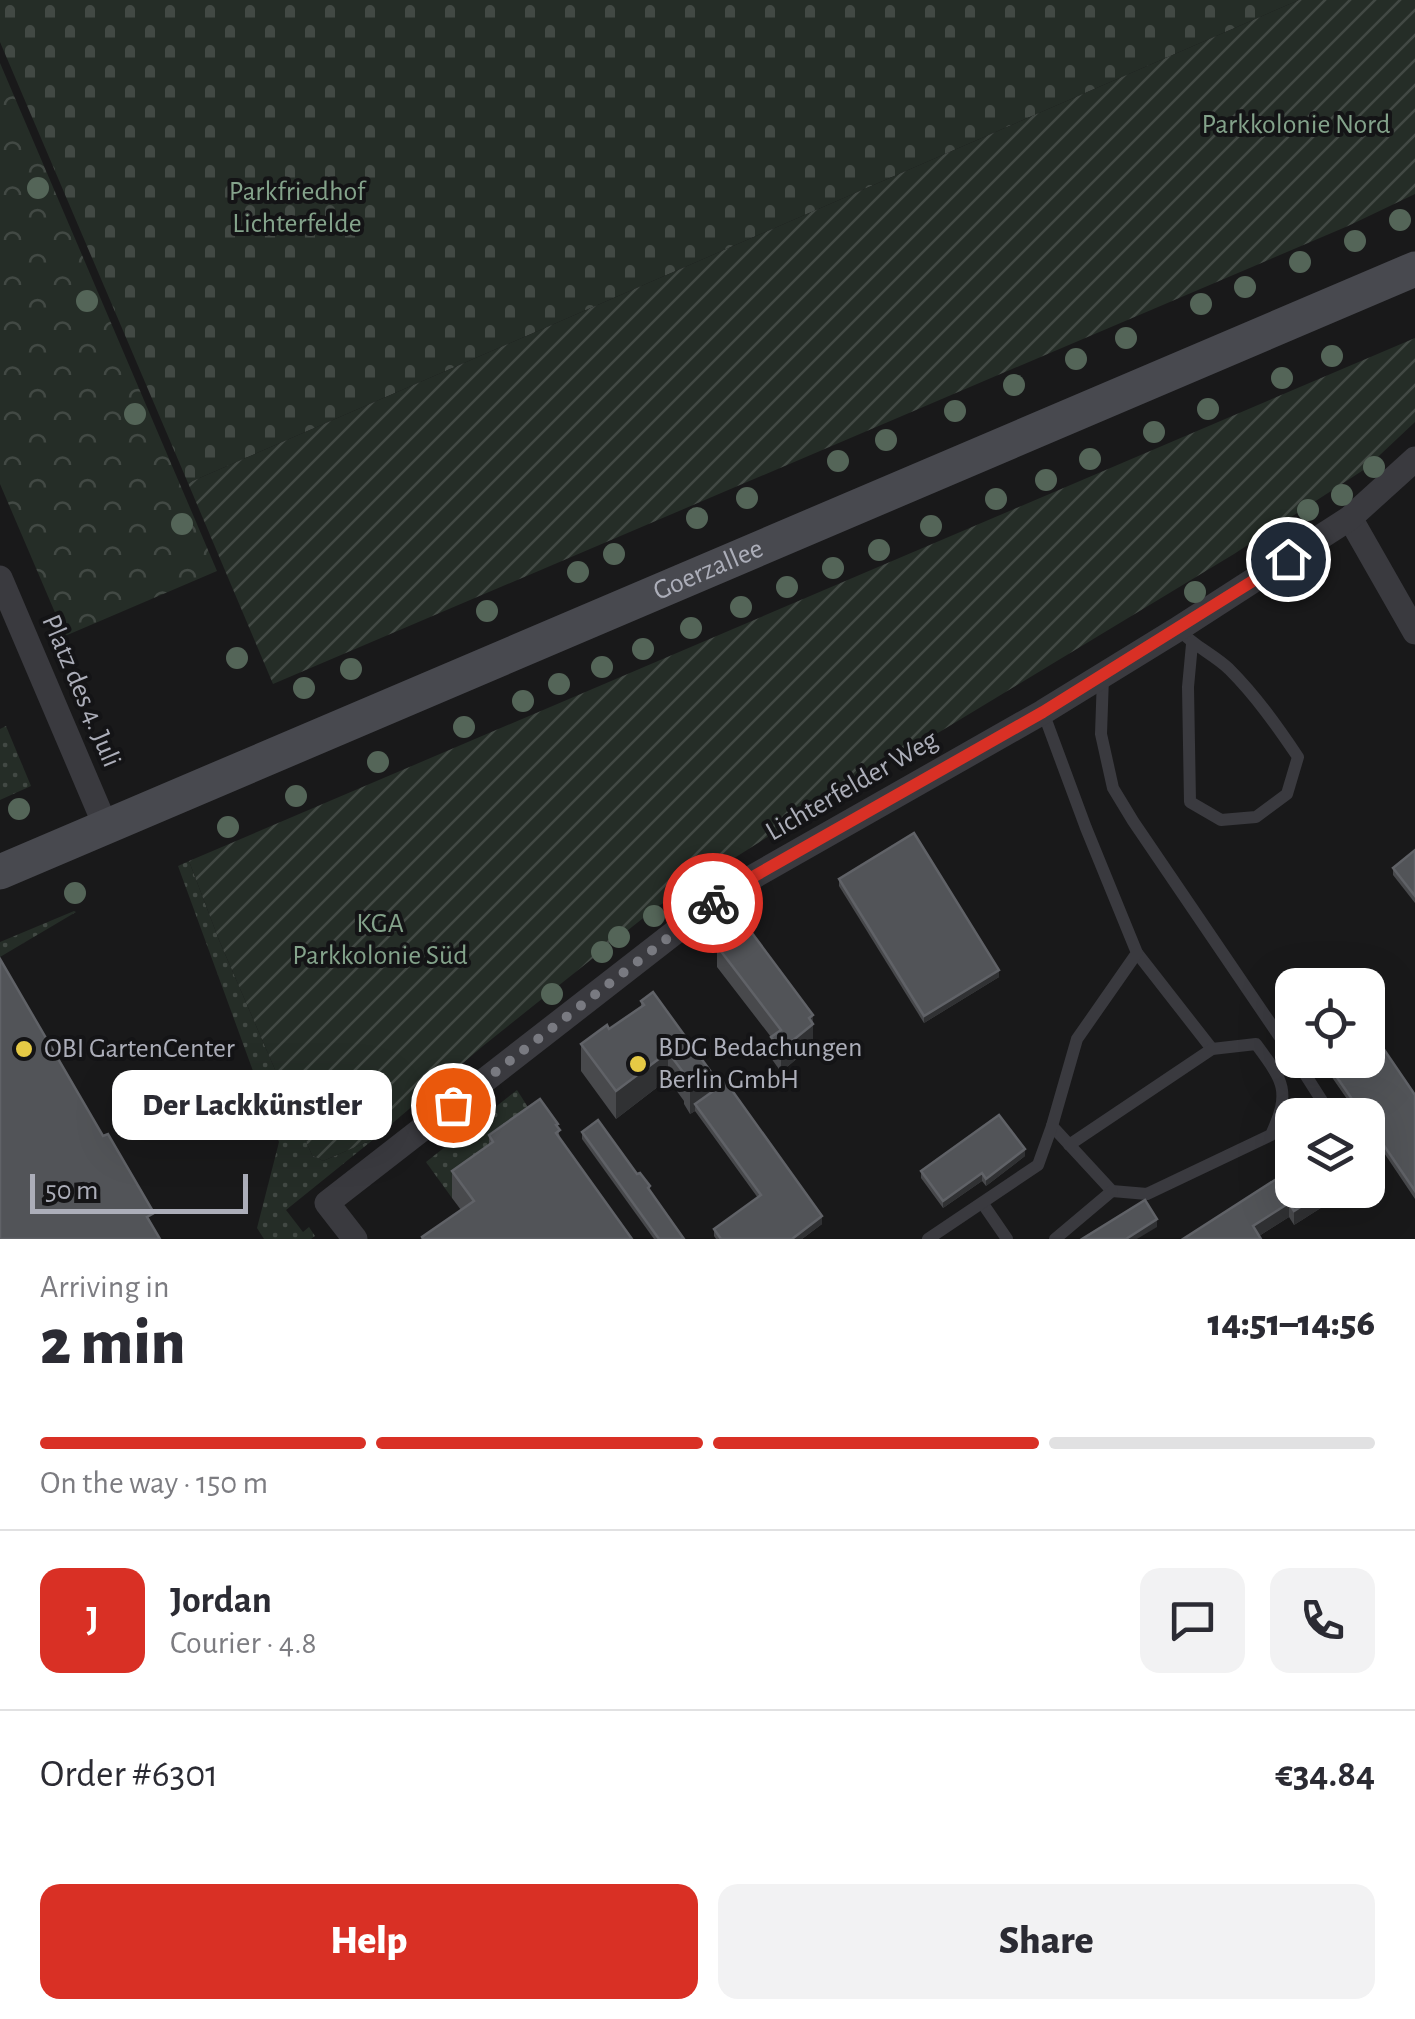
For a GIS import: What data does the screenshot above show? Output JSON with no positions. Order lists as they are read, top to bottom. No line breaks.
{"streets":{"main road":["Goerzallee"],"street":["Platz des 4. Juli","Lichterfelder Weg"]},"crossings":[["Goerzallee","Platz des 4. Juli"]],"parks":["Parkkolonie Nord","Parkfriedhof Lichterfelde","KGA Parkkolonie Süd"],"places":["OBI GartenCenter","BDG Bedachungen Berlin GmbH","Der Lackkünstler"],"scale_bar":"50 m","page":{"bubble":"Der Lackkünstler","scale":"50 m","heading":["2 min","Arriving in","14:51–14:56"],"panel":["Jordan","Courier · 4.8","Order #6301","€34.84"],"bar":"On the way · 150 m","round":"J","buttons":["Help","Share"]}}
